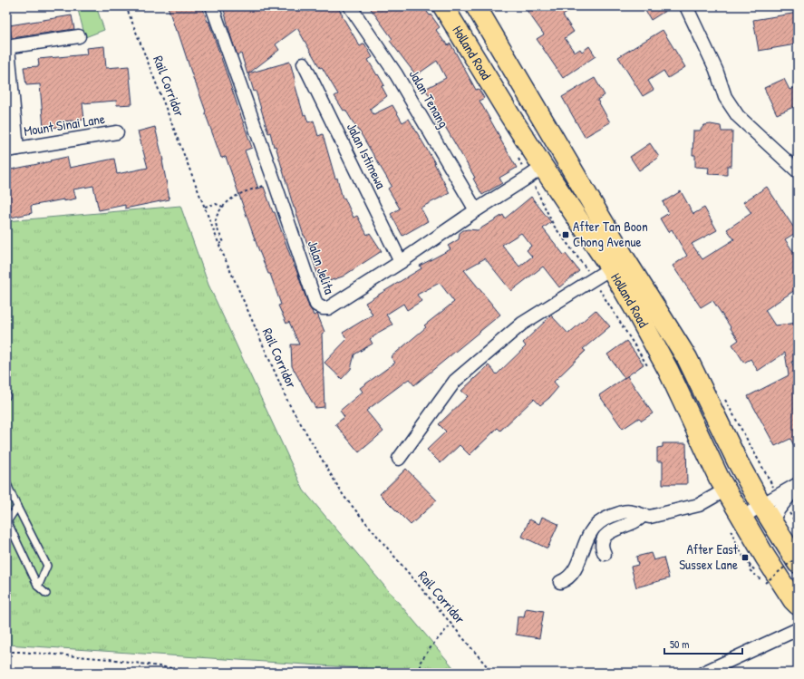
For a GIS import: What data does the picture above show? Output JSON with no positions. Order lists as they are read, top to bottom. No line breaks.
{"streets":{"main road":["Holland Road"],"street":["Jalan Tenang","Mount Sinai Lane","Jalan Istimewa","Jalan Jelita"],"path":["Rail Corridor"]},"crossings":[["Holland Road","Jalan Jelita"],["Jalan Tenang","Jalan Jelita"],["Jalan Istimewa","Jalan Jelita"]],"places":{"transit":["After Tan Boon Chong Avenue","After East Sussex Lane"]},"scale_bar":"50 m"}
